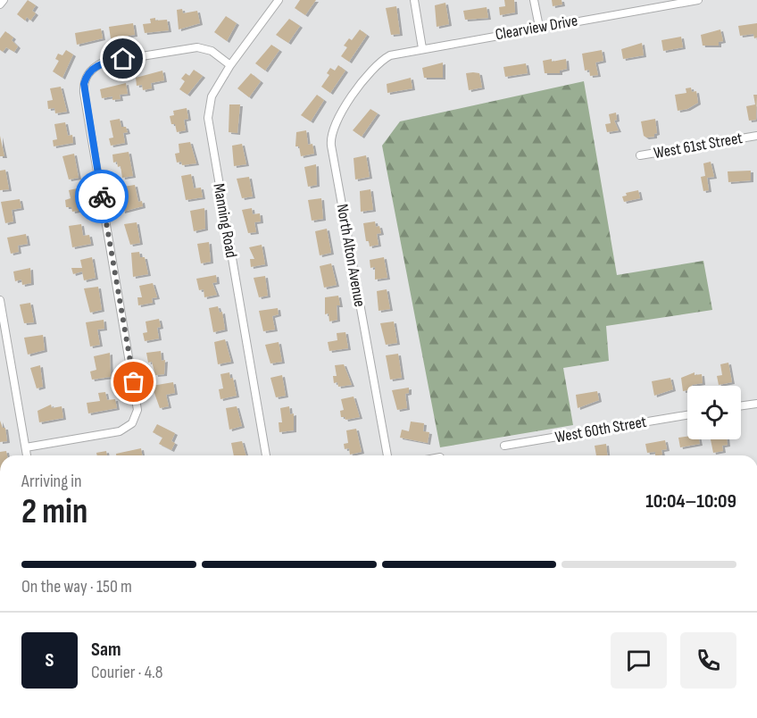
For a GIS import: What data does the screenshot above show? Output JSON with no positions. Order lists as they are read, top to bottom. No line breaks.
{"streets":{"street":["Clearview Drive","West 61st Street","Manning Road","North Alton Avenue","West 60th Street"]},"crossings":[["Clearview Drive","North Alton Avenue"]],"page":{"heading":["2 min","Arriving in","10:04–10:09"],"panel":["Sam","Courier · 4.8"],"bar":"On the way · 150 m","round":"S"}}
